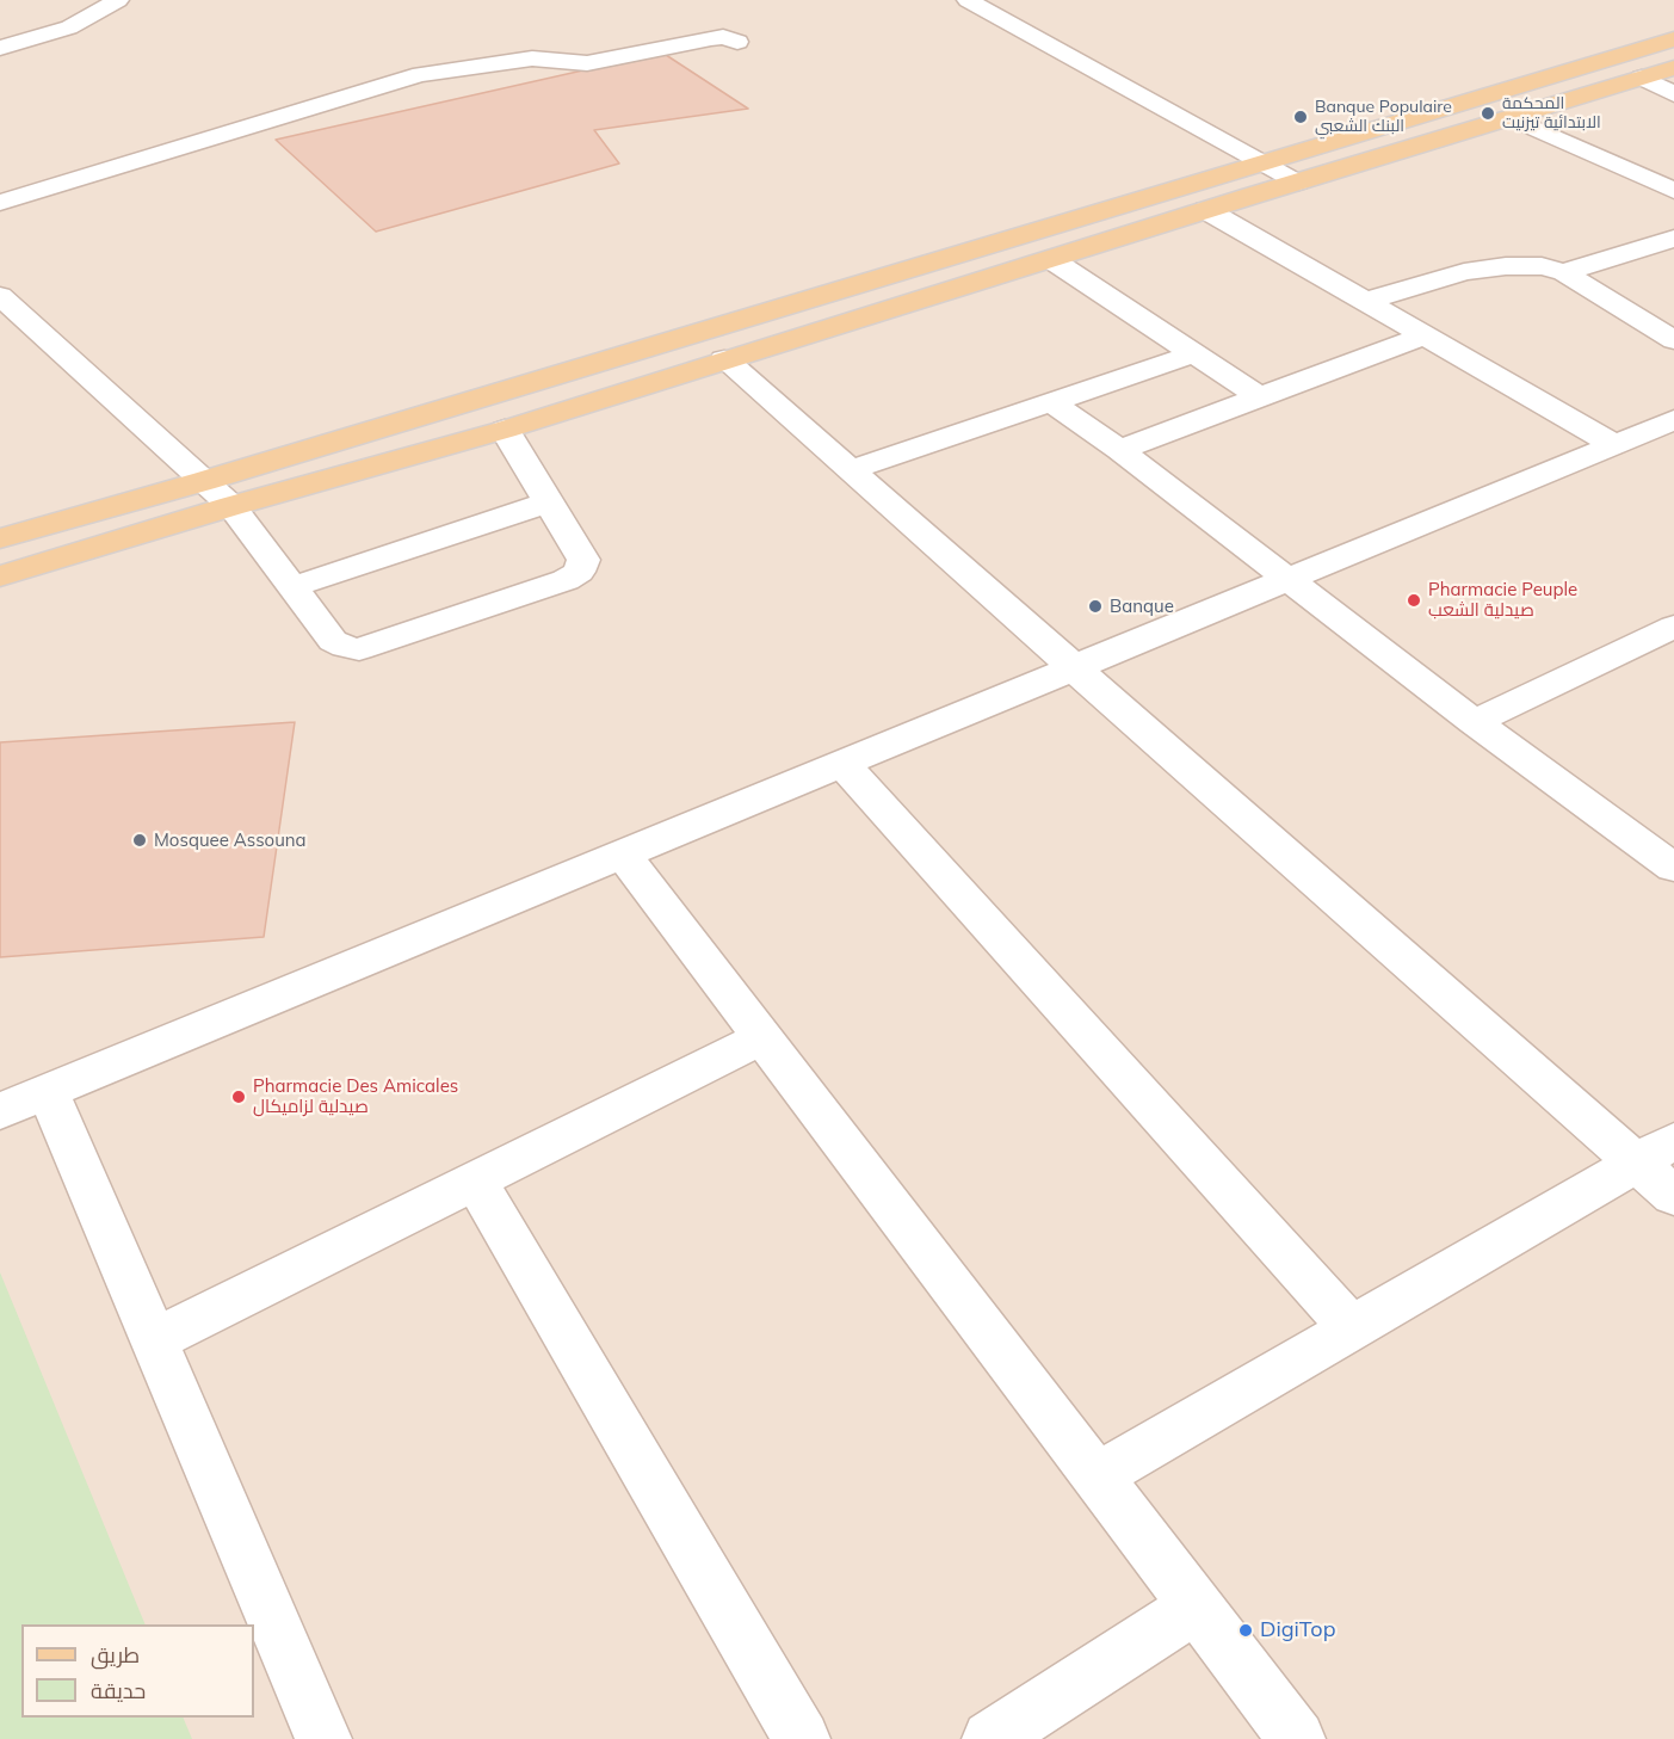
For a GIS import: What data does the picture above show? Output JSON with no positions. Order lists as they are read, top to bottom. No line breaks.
{"places":["المحكمة الابتدائية تيزنيت","Banque Populaire البنك الشعبي","Pharmacie Peuple صيدلية الشعب","Banque","Mosquee Assouna","Pharmacie Des Amicales صيدلية لزاميكال","DigiTop"],"legend":["طريق","حديقة"]}
